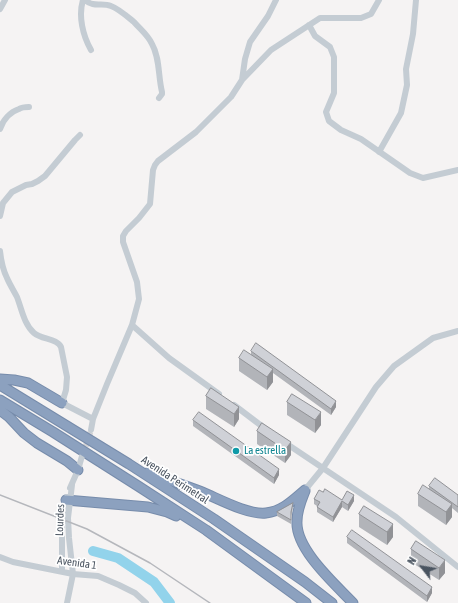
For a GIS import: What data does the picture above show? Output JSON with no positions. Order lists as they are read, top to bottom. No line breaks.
{"streets":{"highway":["Avenida Perimetral"],"street":["Lourdes","Avenida 1"]},"crossings":[["Lourdes","Avenida 1"]],"places":["La estrella"],"north":"top left"}
